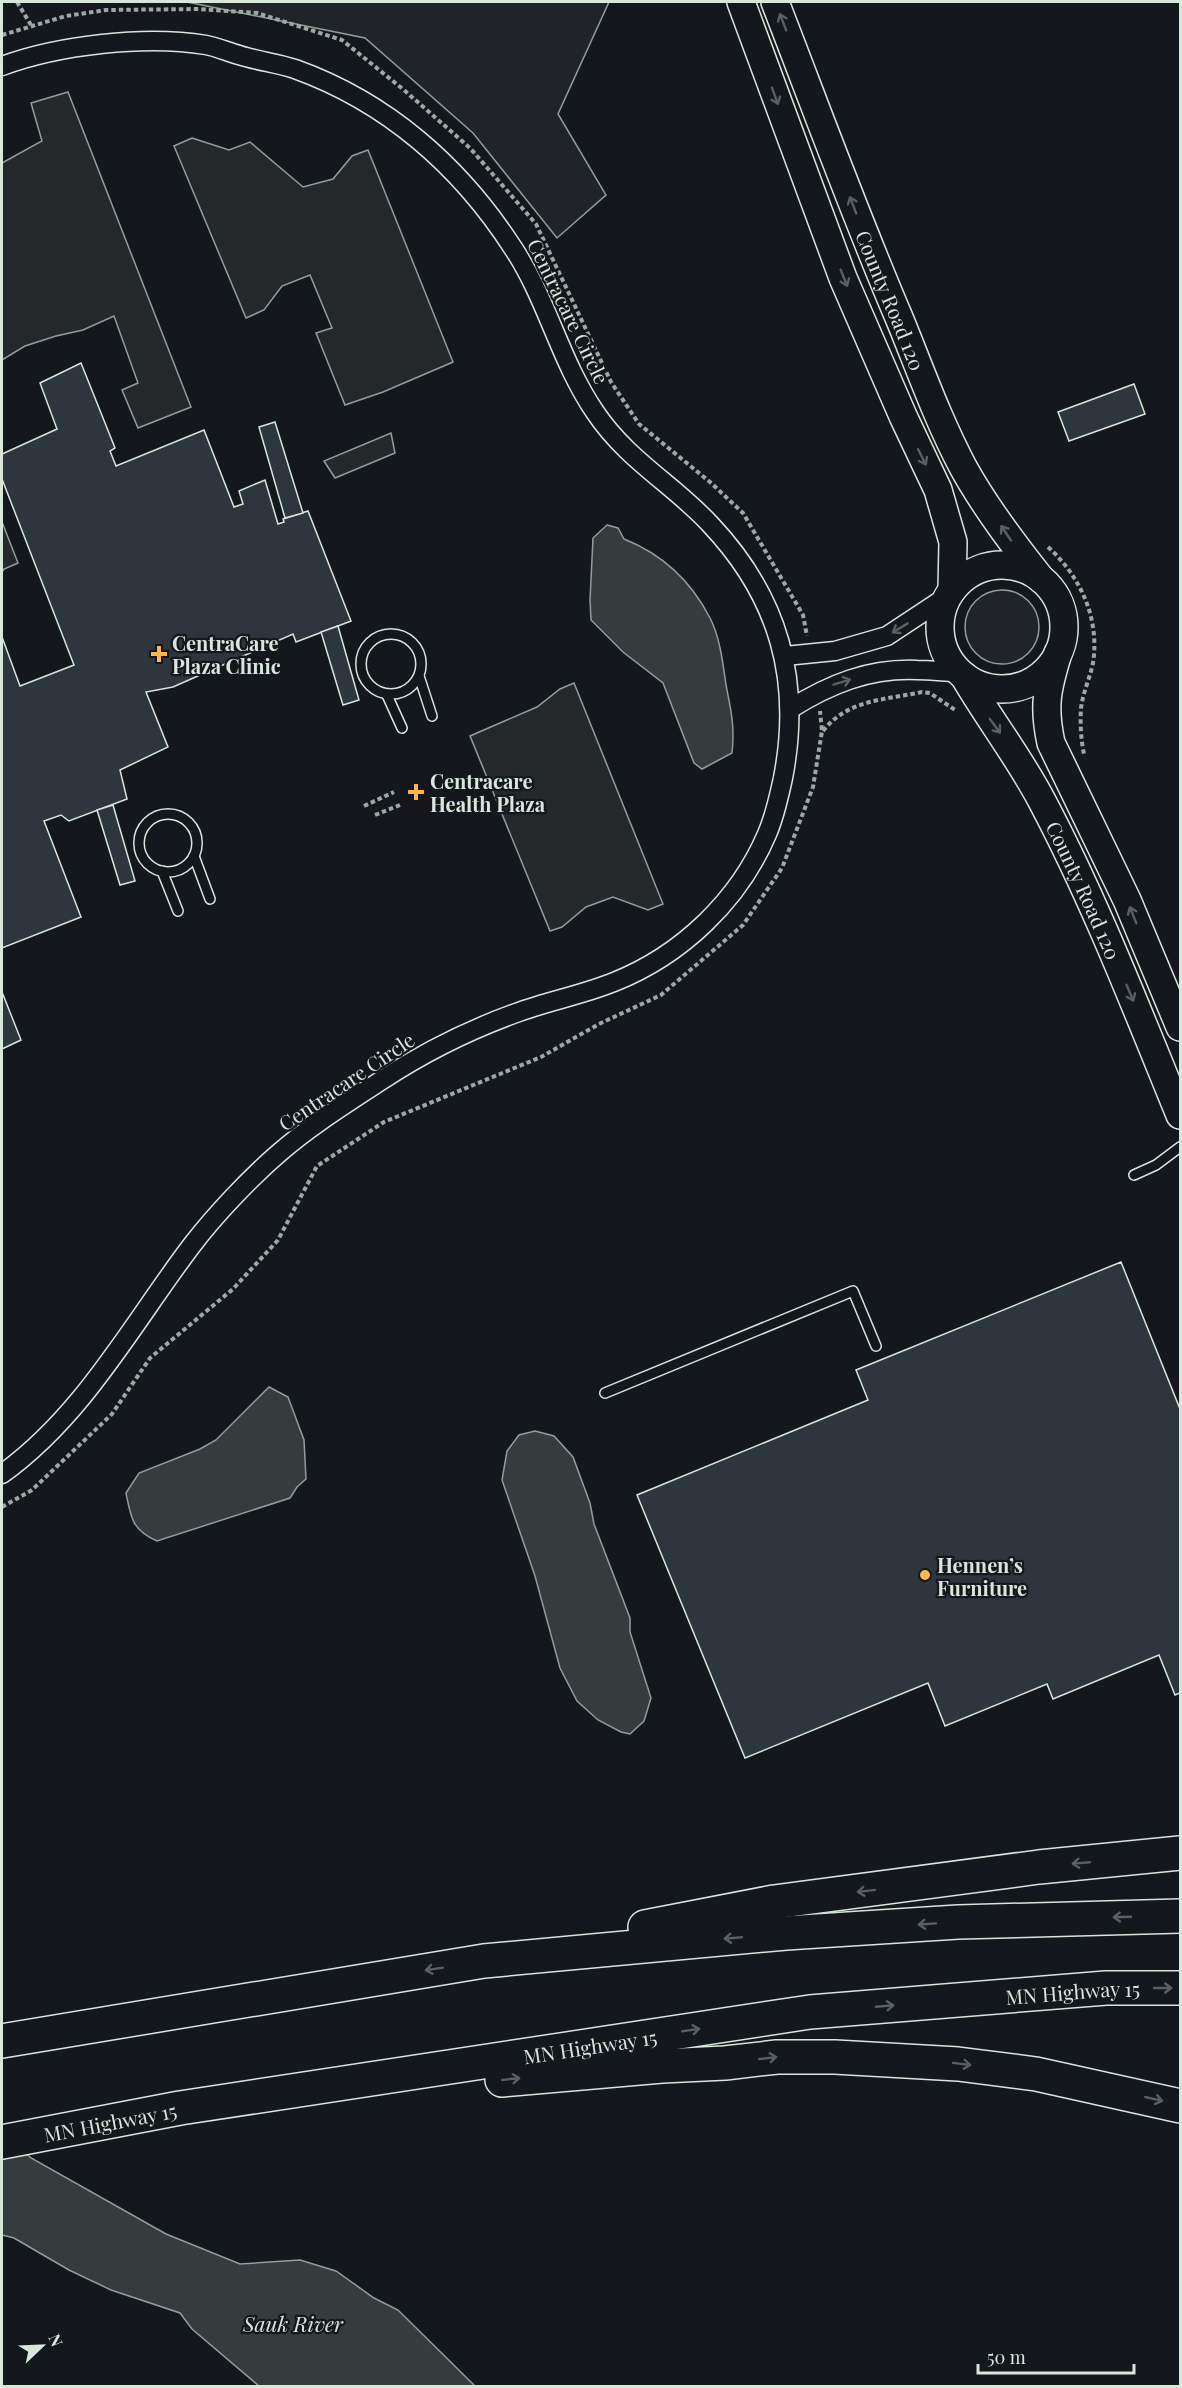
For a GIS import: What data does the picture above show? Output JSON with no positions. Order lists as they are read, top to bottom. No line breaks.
{"streets":{"highway":["MN Highway 15"],"street":["County Road 120","Centracare Circle"]},"water":["Sauk River"],"places":{"health":["CentraCare Plaza Clinic","Centracare Health Plaza"],"other":["Hennen’s Furniture"]},"scale_bar":"50 m","north":"top right"}
